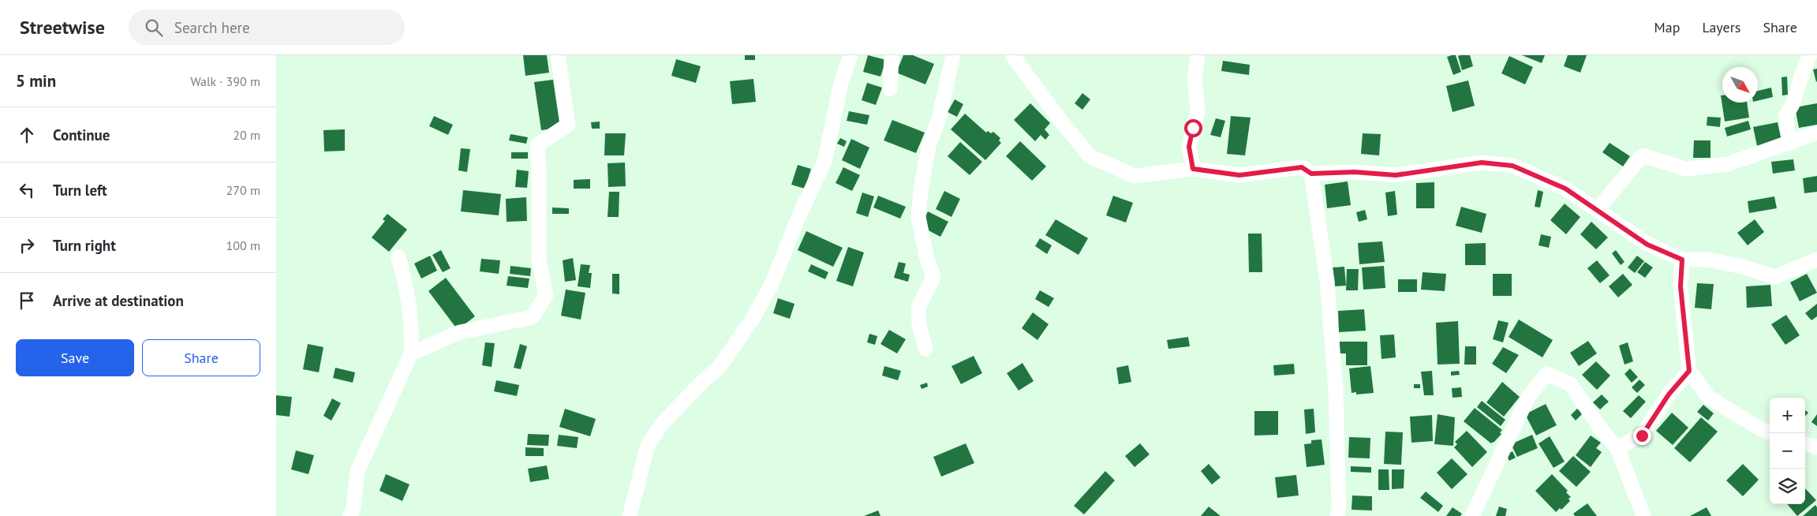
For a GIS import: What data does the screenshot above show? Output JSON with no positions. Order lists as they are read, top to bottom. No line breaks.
{"north":"bottom right","page":{"header":"Streetwise","search":"Search here","nav":["Map","Layers","Share"],"heading":["5 min","Walk · 390 m"],"list":[["Continue","20 m"],["Turn left","270 m"],["Turn right","100 m"],"Arrive at destination"],"buttons":["Save","Share"],"map_buttons":["+","−"]}}
